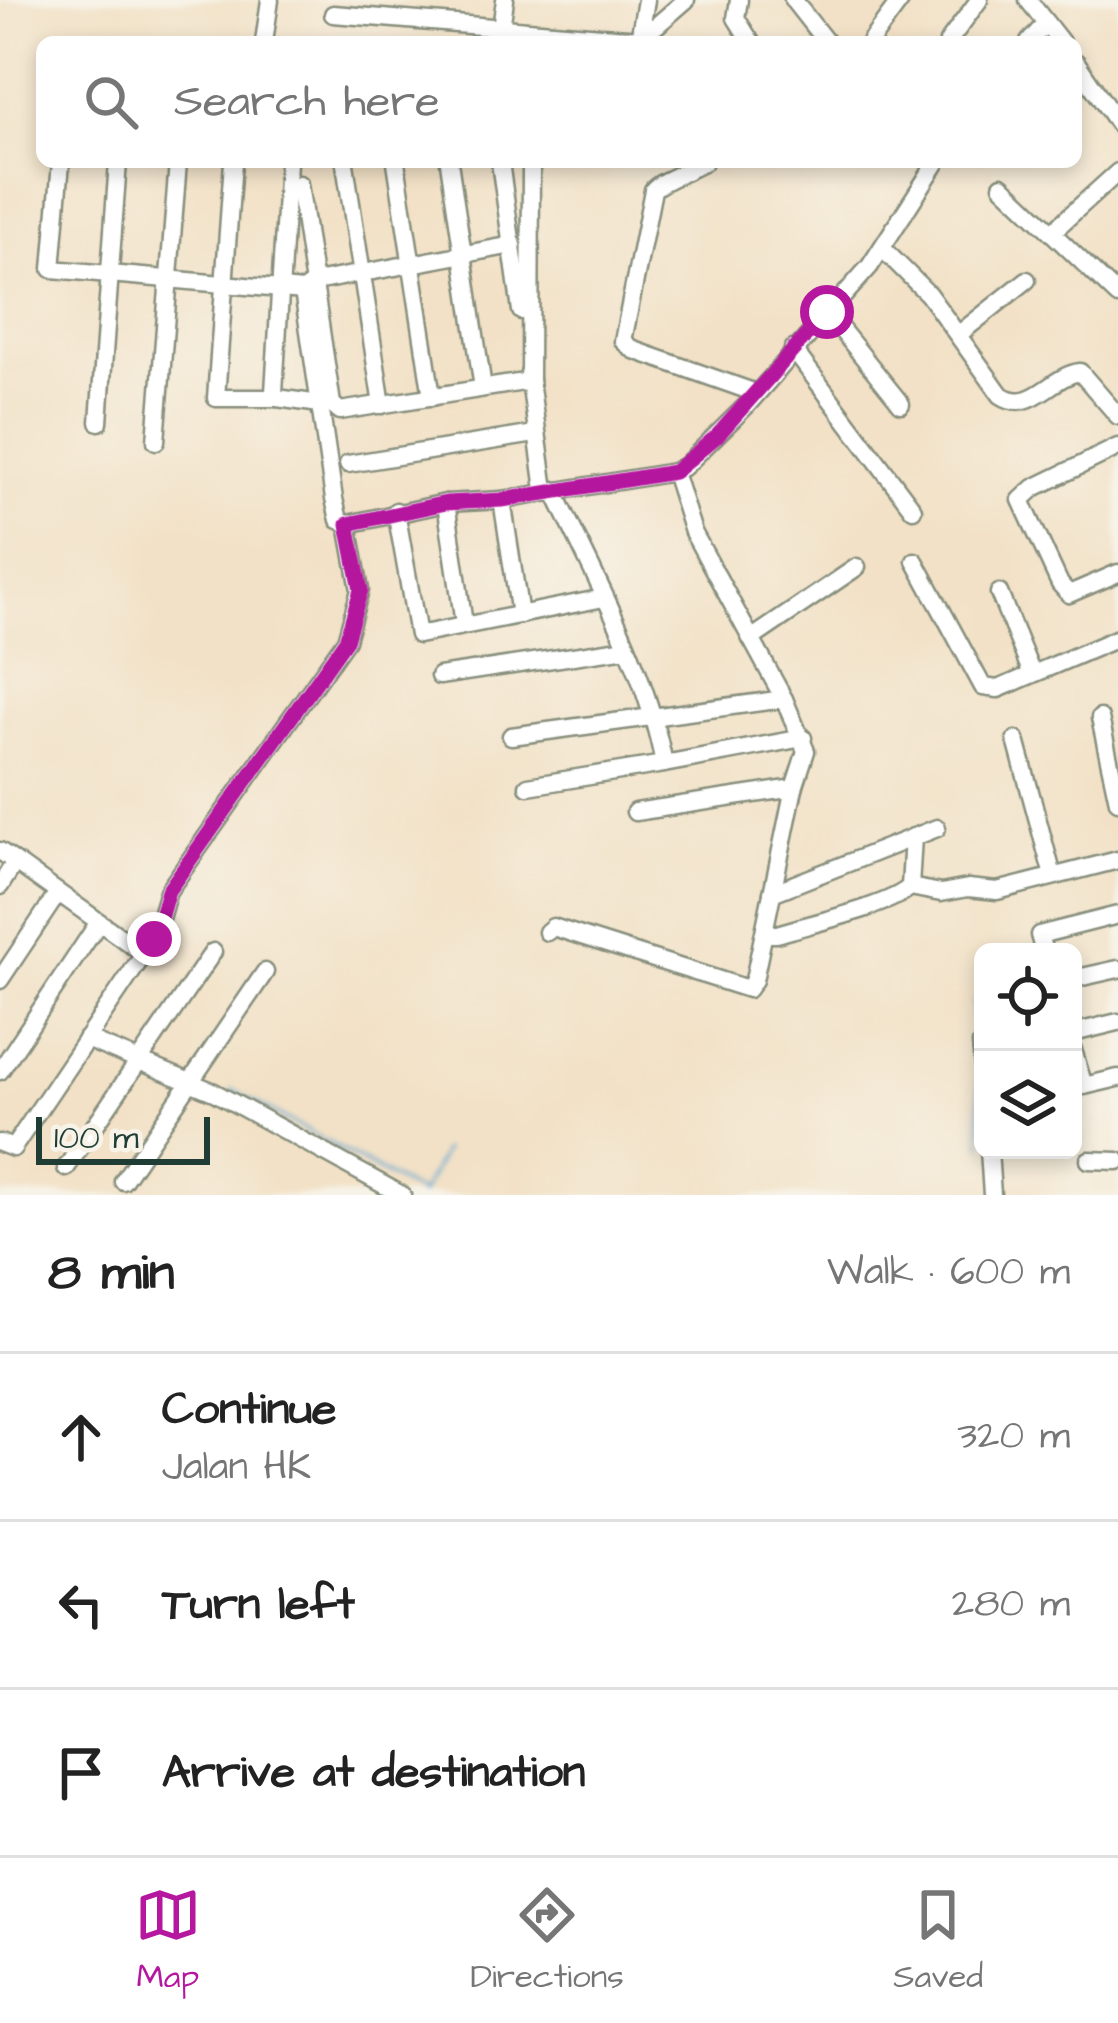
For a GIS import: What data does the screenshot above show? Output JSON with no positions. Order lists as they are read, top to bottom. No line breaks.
{"scale_bar":"100 m","page":{"search":"Search here","scale":"100 m","heading":["8 min","Walk · 600 m"],"list":[["Continue","Jalan HK","320 m"],["Turn left","280 m"],"Arrive at destination"],"nav":["Map","Directions","Saved"]}}
